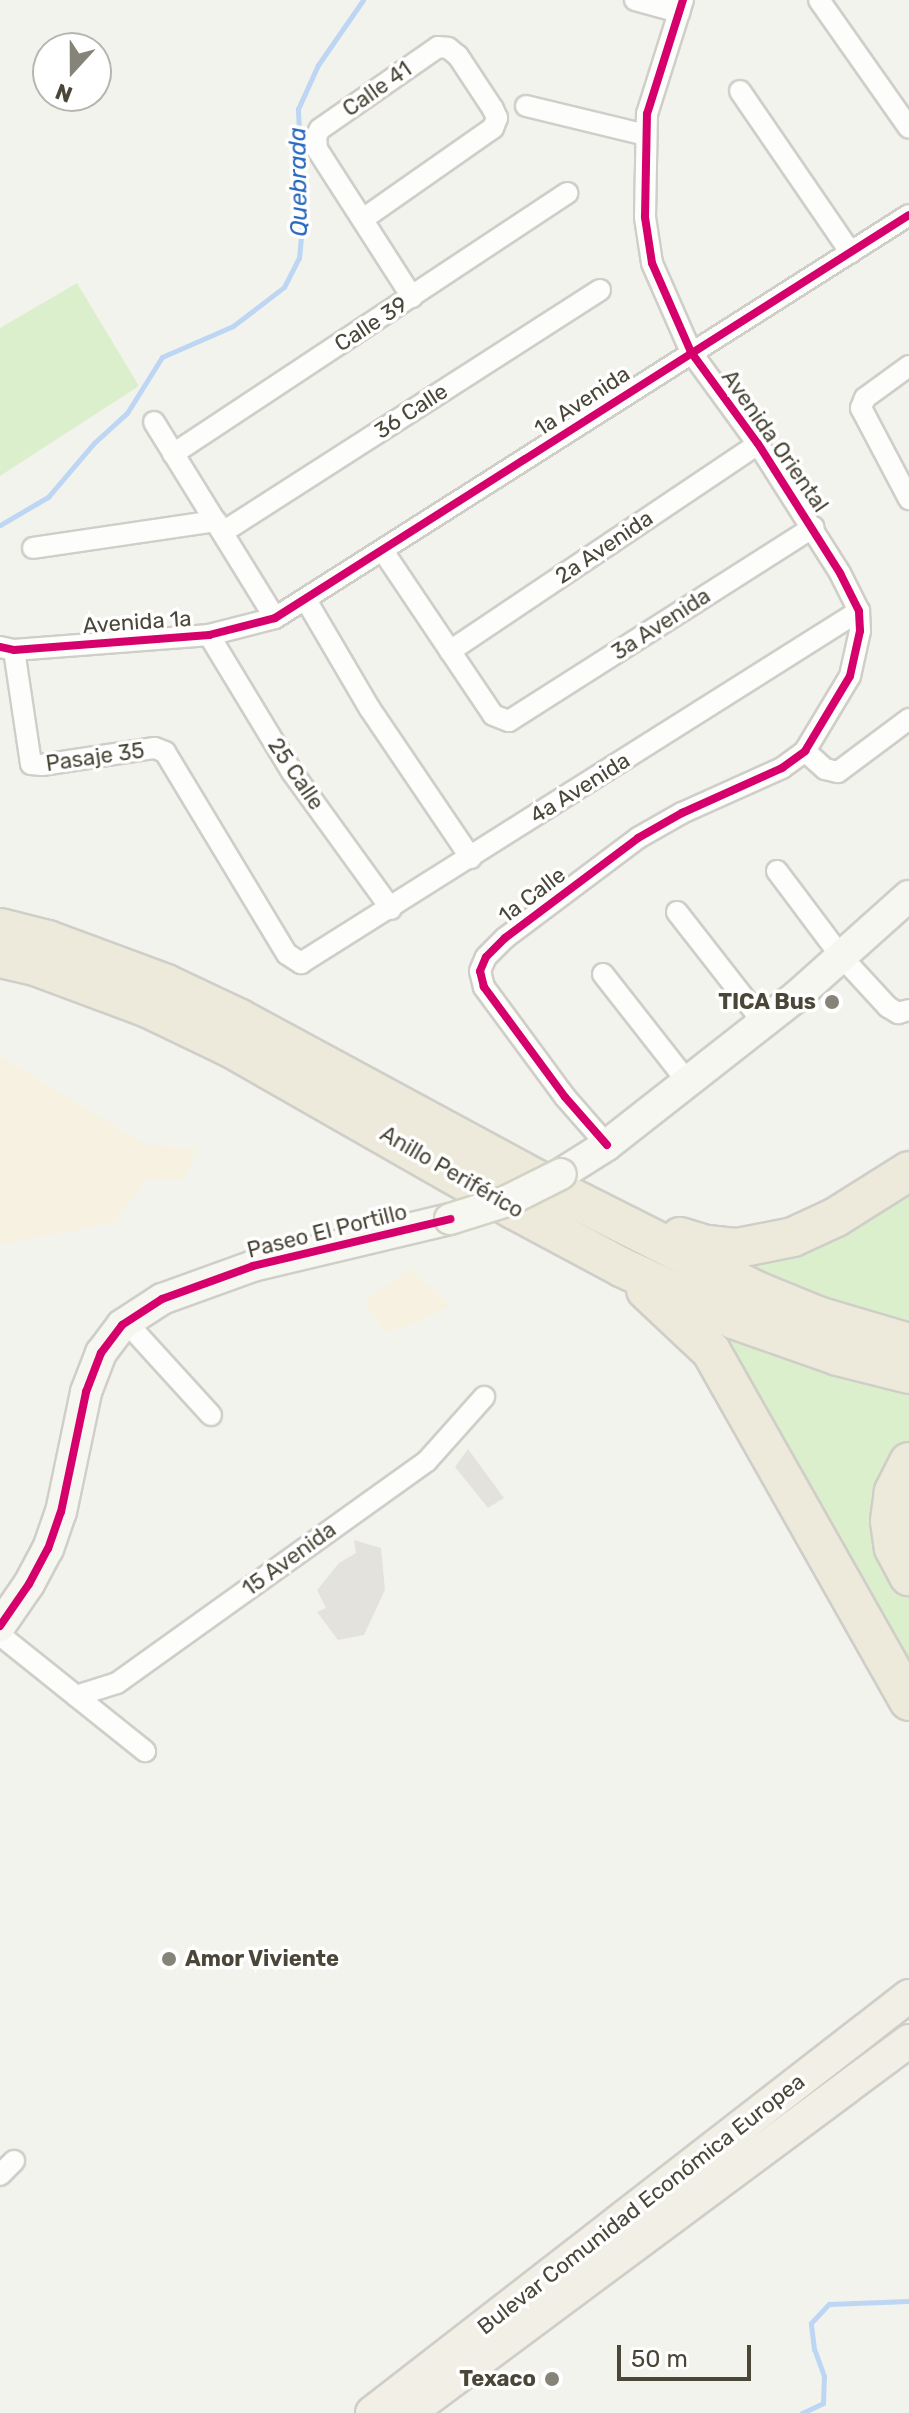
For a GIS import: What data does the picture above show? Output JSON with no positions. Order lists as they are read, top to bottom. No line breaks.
{"streets":{"highway":["Anillo Periférico"],"main road":["Paseo El Portillo","Bulevar Comunidad Económica Europea"],"street":["Calle 41","Calle 39","1a Avenida","36 Calle","Avenida Oriental","2a Avenida","Avenida 1a","3a Avenida","Pasaje 35","25 Calle","4a Avenida","1a Calle","15 Avenida"]},"crossings":[["Calle 41","Calle 39"],["1a Avenida","Avenida Oriental"],["1a Avenida","Avenida 1a"],["Avenida Oriental","2a Avenida"],["Avenida Oriental","3a Avenida"],["Avenida Oriental","4a Avenida"],["2a Avenida","3a Avenida"],["Avenida 1a","Pasaje 35"],["Avenida 1a","25 Calle"],["Pasaje 35","4a Avenida"],["25 Calle","4a Avenida"],["1a Calle","Paseo El Portillo"]],"water":["Quebrada"],"places":["TICA Bus","Amor Viviente","Texaco"],"scale_bar":"50 m","north":"bottom"}
